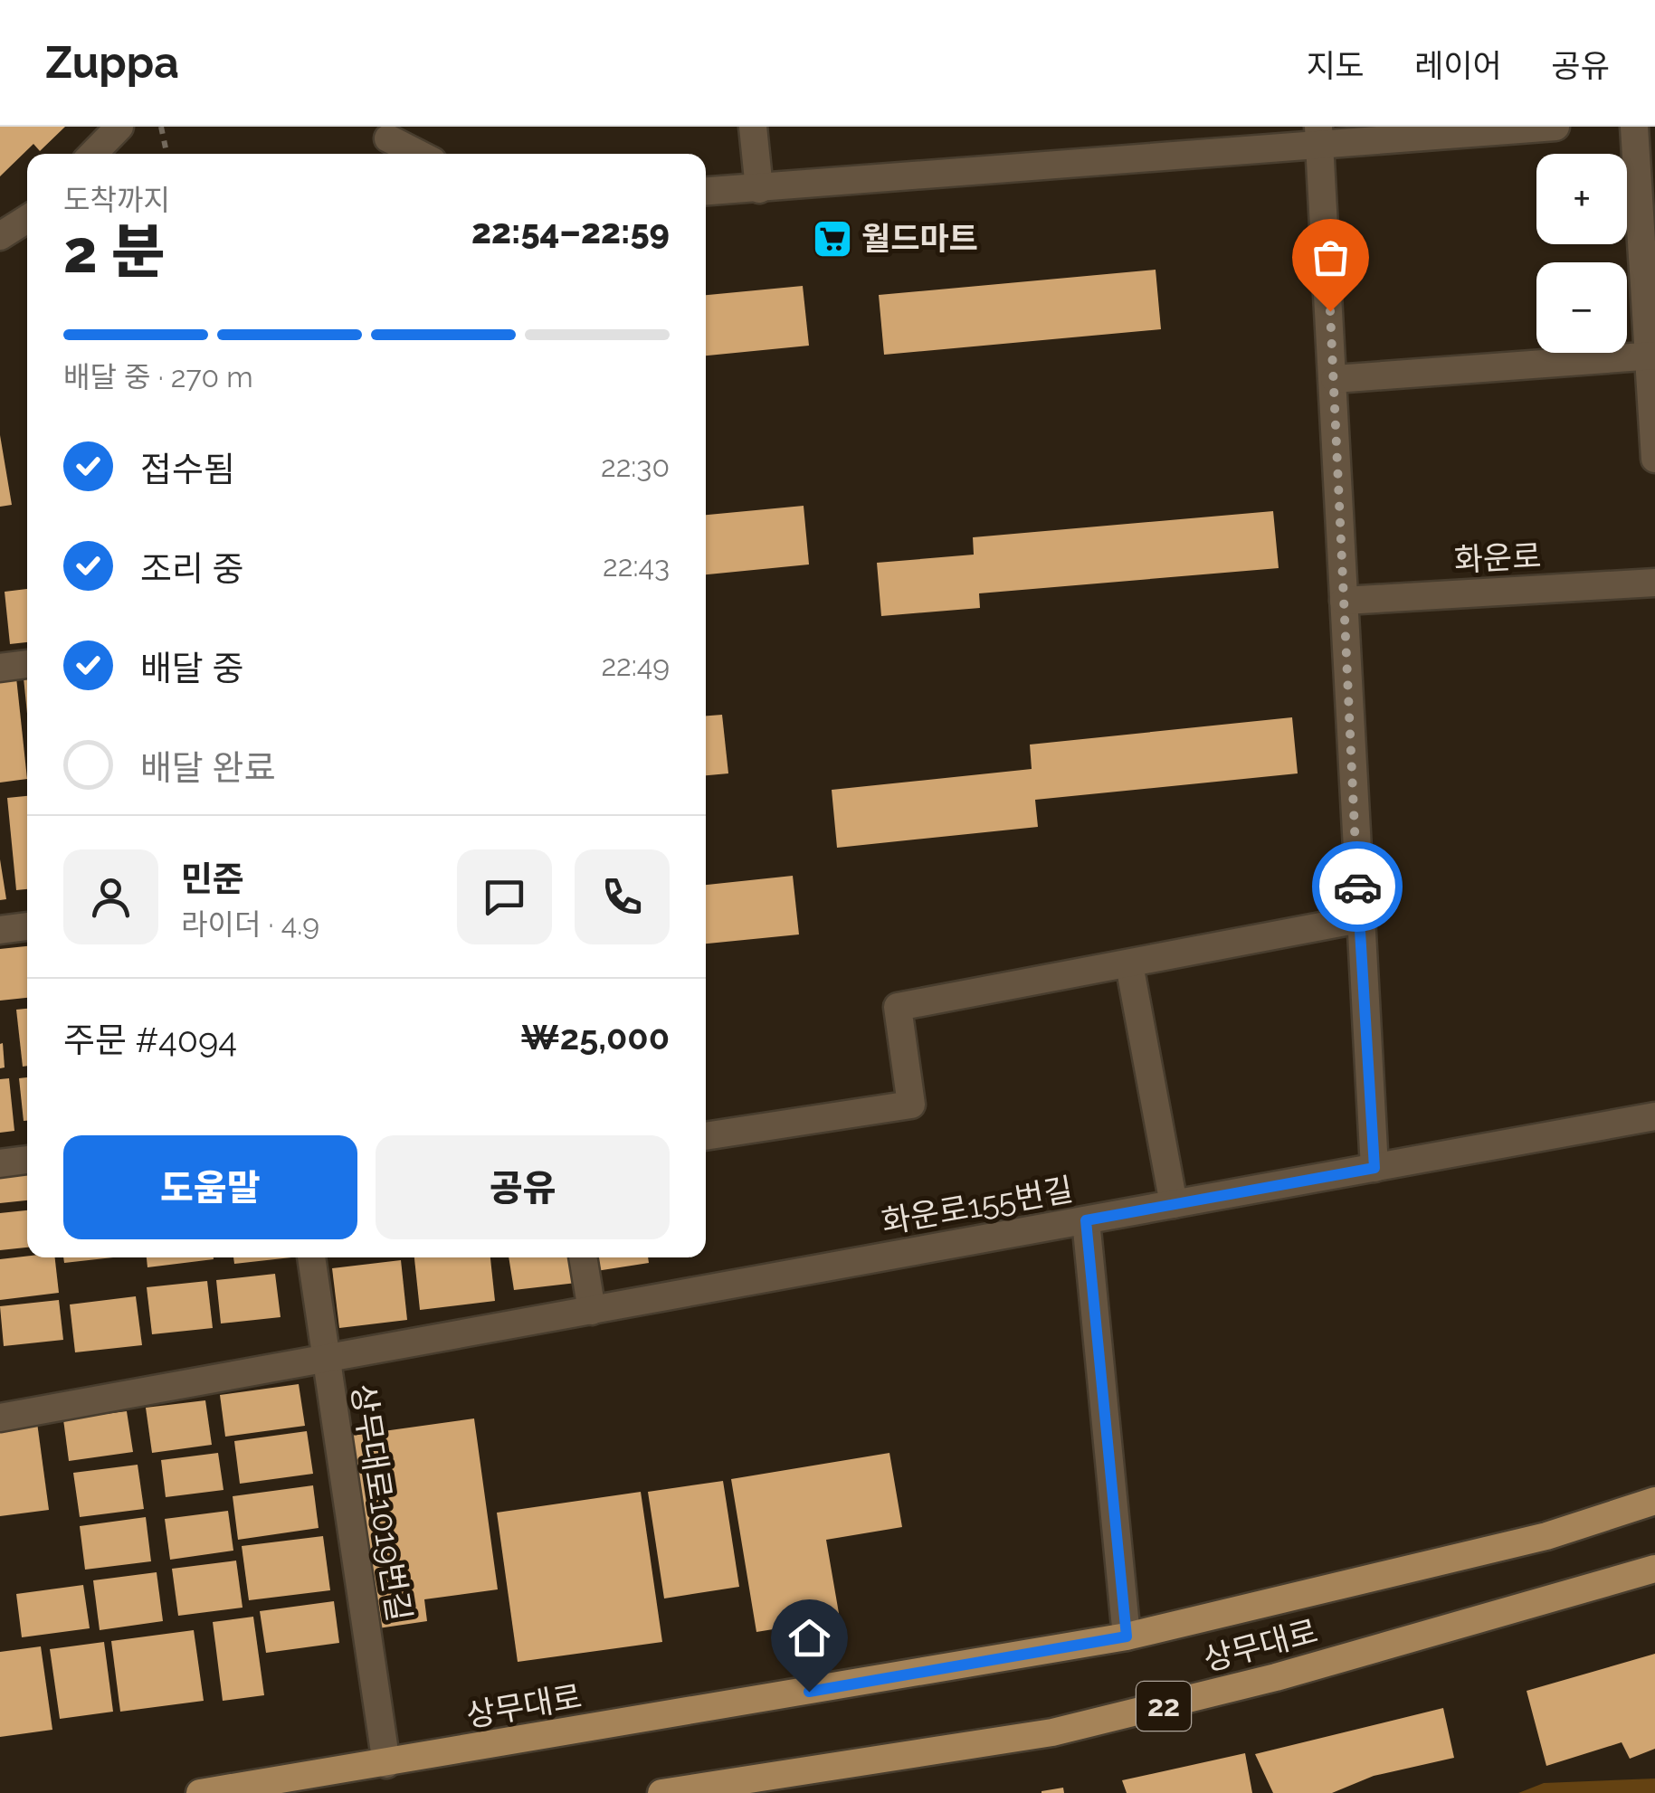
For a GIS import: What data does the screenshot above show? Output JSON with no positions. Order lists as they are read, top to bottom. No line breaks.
{"streets":{"main road":["상무대로","22"],"street":["화운로","화운로155번길","상무대로1019번길"]},"crossings":[["화운로155번길","상무대로1019번길"],["상무대로1019번길","상무대로"]],"places":{"supermarket":["월드마트"]},"page":{"header":"Zuppa","nav":["지도","레이어","공유"],"map_buttons":["+","−"],"heading":["2 분","도착까지","22:54–22:59"],"panel":["민준","라이더 · 4.9","주문 #4094","₩25,000"],"bar":"배달 중 · 270 m","list":[["접수됨","22:30"],["조리 중","22:43"],["배달 중","22:49"],"배달 완료"],"buttons":["도움말","공유"]}}
